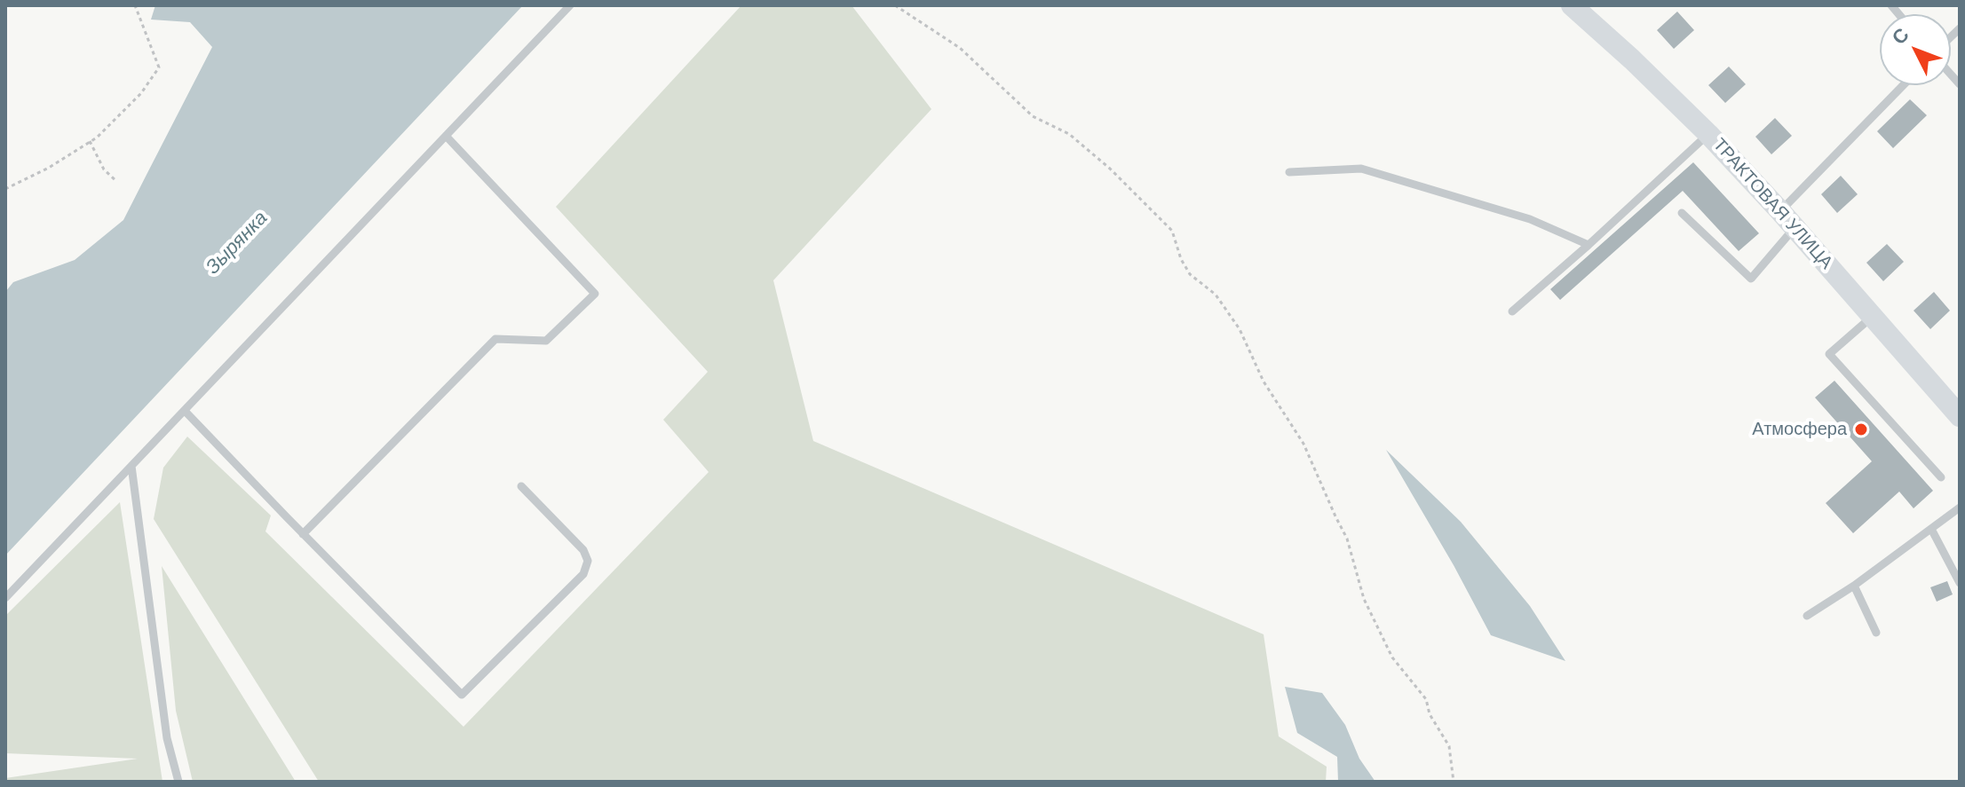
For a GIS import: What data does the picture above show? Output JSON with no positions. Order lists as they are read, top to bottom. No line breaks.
{"streets":{"street":["ТРАКТОВАЯ УЛИЦА"]},"water":["Зырянка"],"places":["Атмосфера"],"north":"top left"}
